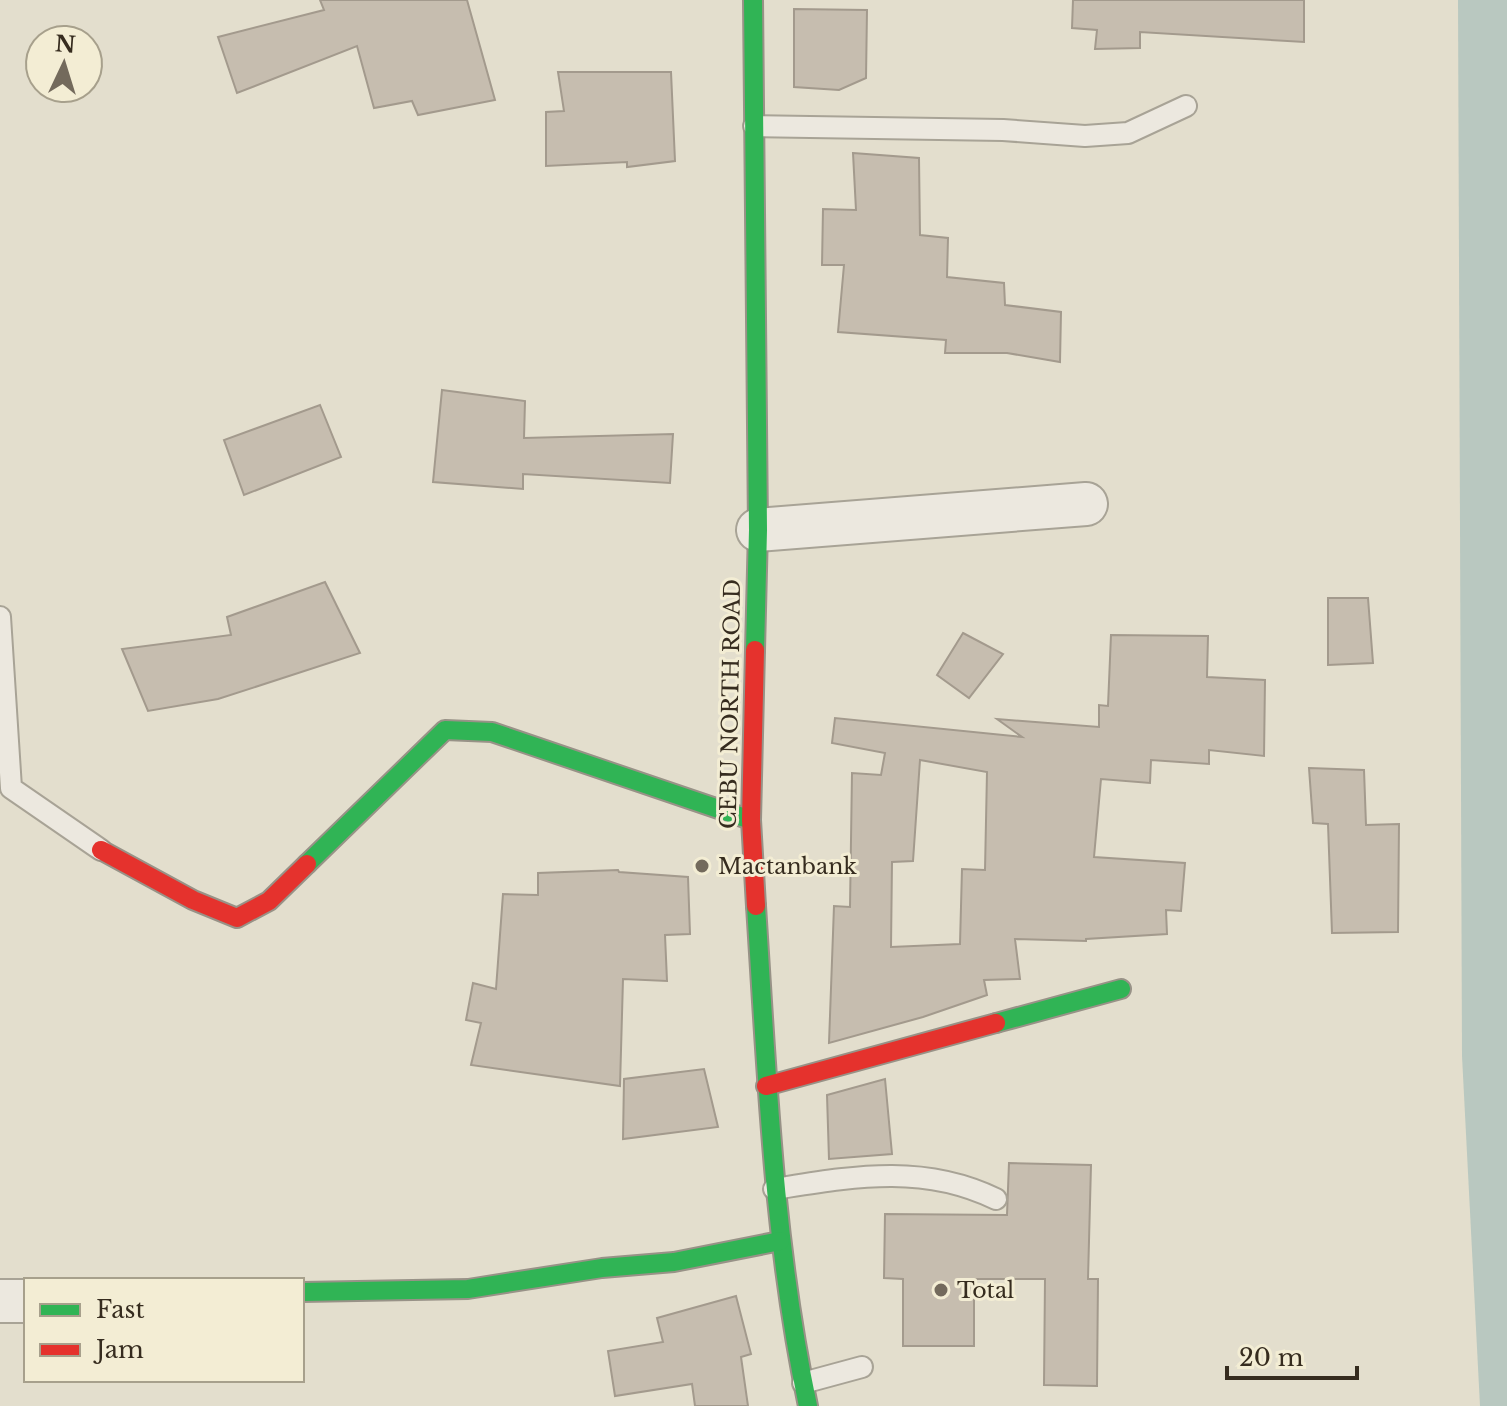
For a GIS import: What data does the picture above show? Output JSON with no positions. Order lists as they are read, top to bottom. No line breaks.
{"streets":{"main road":["CEBU NORTH ROAD"]},"places":["Mactanbank","Total"],"legend":["Fast","Jam"],"scale_bar":"20 m","north":"top"}
